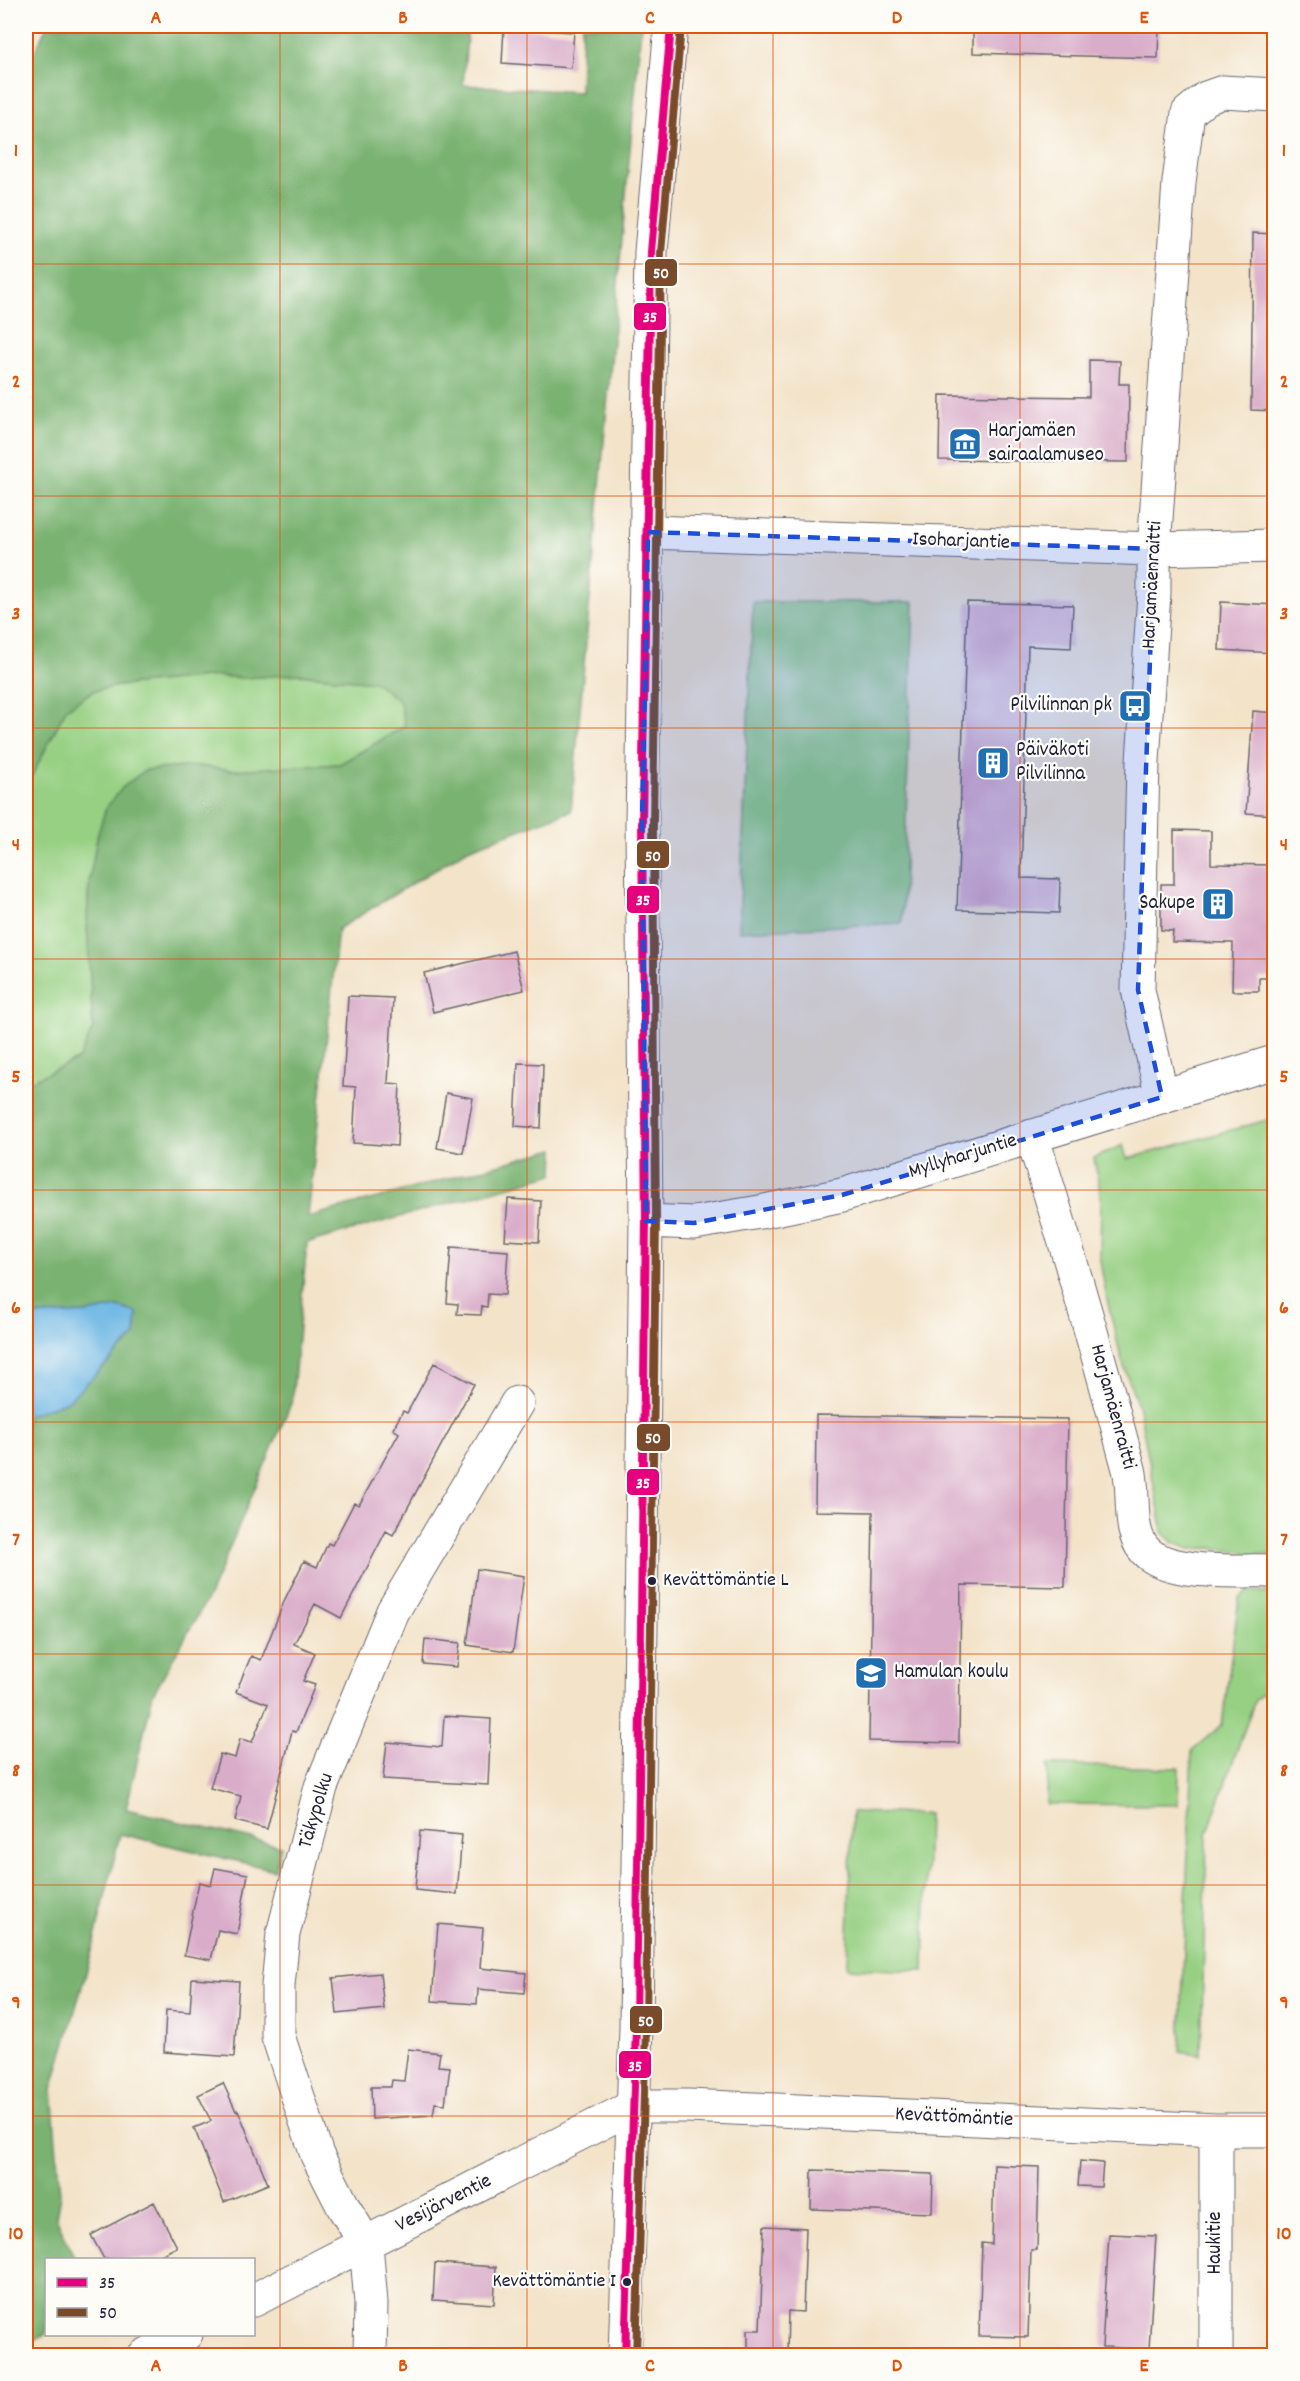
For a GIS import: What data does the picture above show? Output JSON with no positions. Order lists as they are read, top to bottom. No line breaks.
{"streets":{"street":["Isoharjantie","Harjamäenraitti","Myllyharjuntie","Täkypolku","Kevättömäntie","Vesijärventie","Haukitie"]},"crossings":[["Isoharjantie","Harjamäenraitti"],["Harjamäenraitti","Myllyharjuntie"],["Täkypolku","Vesijärventie"],["Kevättömäntie","Vesijärventie"],["Kevättömäntie","Haukitie"]],"places":{"museum":["Harjamäen sairaalamuseo"],"bus stop":["Pilvilinnan pk"],"building":["Päiväkoti Pilvilinna","Sakupe"],"other":["Kevättömäntie L","Kevättömäntie I"],"school or university":["Hamulan koulu"]},"lines":["transit line 35","transit line 50"],"legend":["35","50"],"grid":{"columns":["A","B","C","D","E"],"rows":["1","2","3","4","5","6","7","8","9","10"]}}
